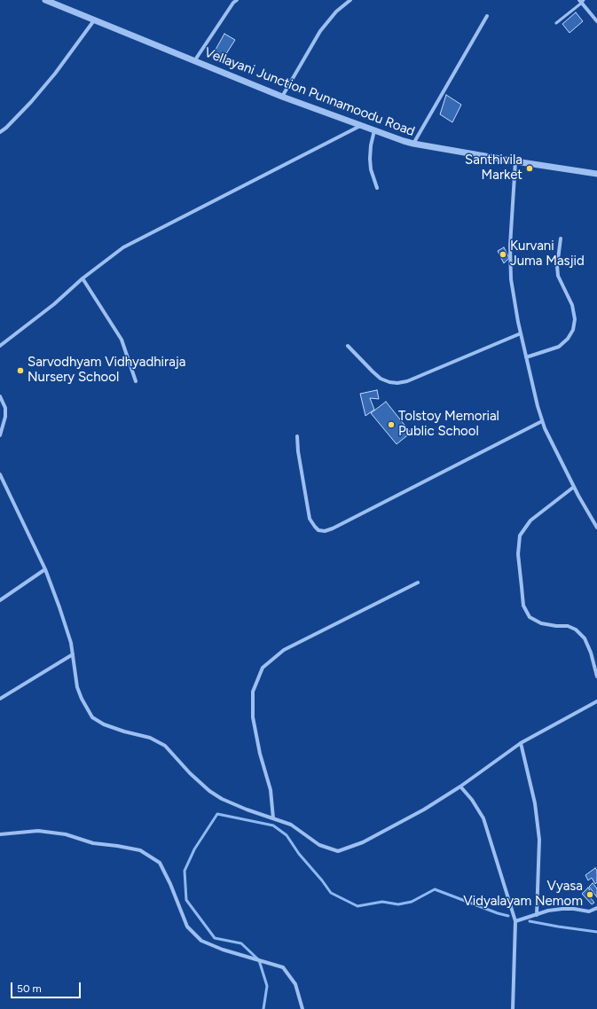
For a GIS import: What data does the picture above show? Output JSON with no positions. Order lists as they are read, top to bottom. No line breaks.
{"streets":{"street":["Vellayani Junction Punnamoodu Road"]},"places":["Santhivila Market","Kurvani Juma Masjid","Sarvodhyam Vidhyadhiraja Nursery School","Tolstoy Memorial Public School","Vyasa Vidyalayam Nemom"],"scale_bar":"50 m"}
